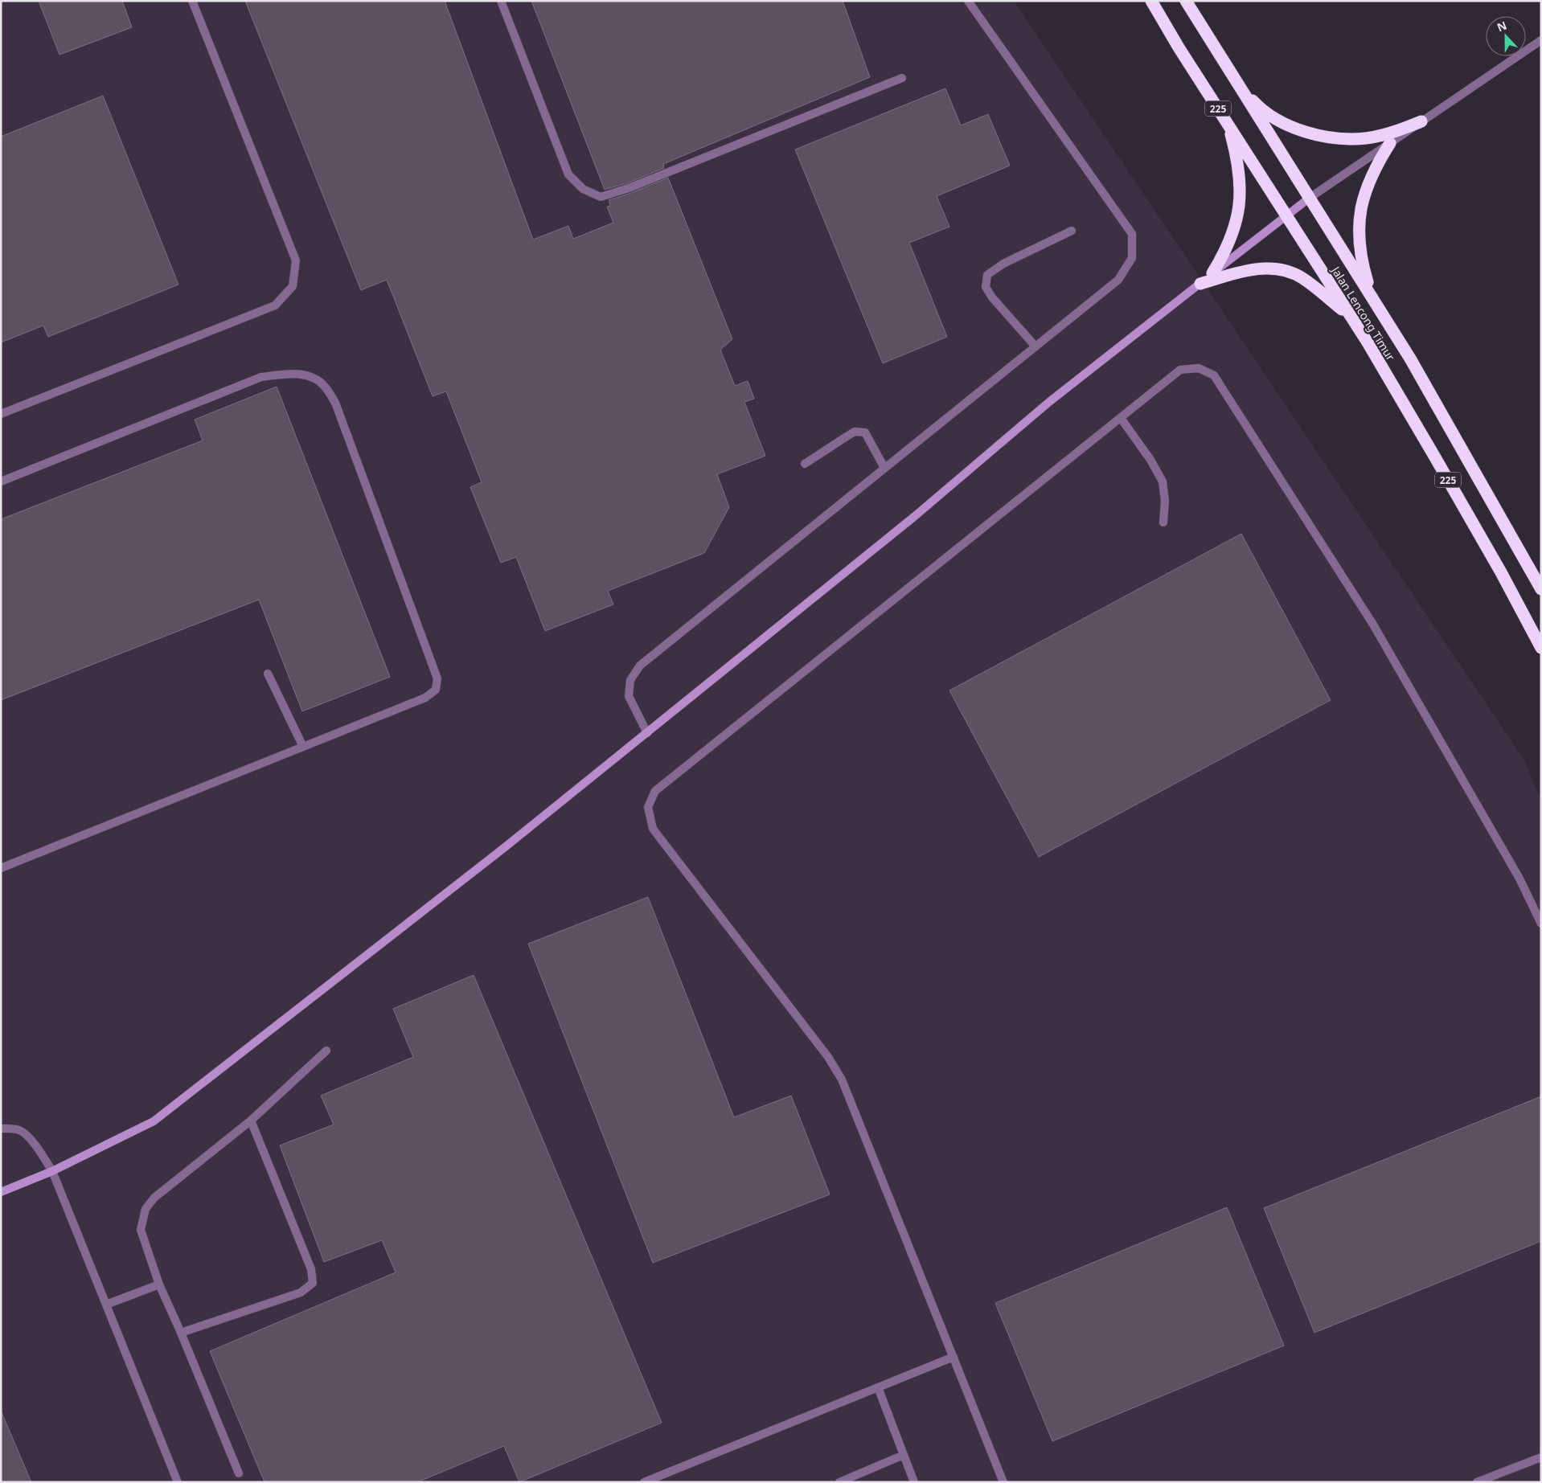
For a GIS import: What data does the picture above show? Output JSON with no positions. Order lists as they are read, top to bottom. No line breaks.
{"streets":{"highway":["225","Jalan Lencong Timur"]},"north":"top"}
